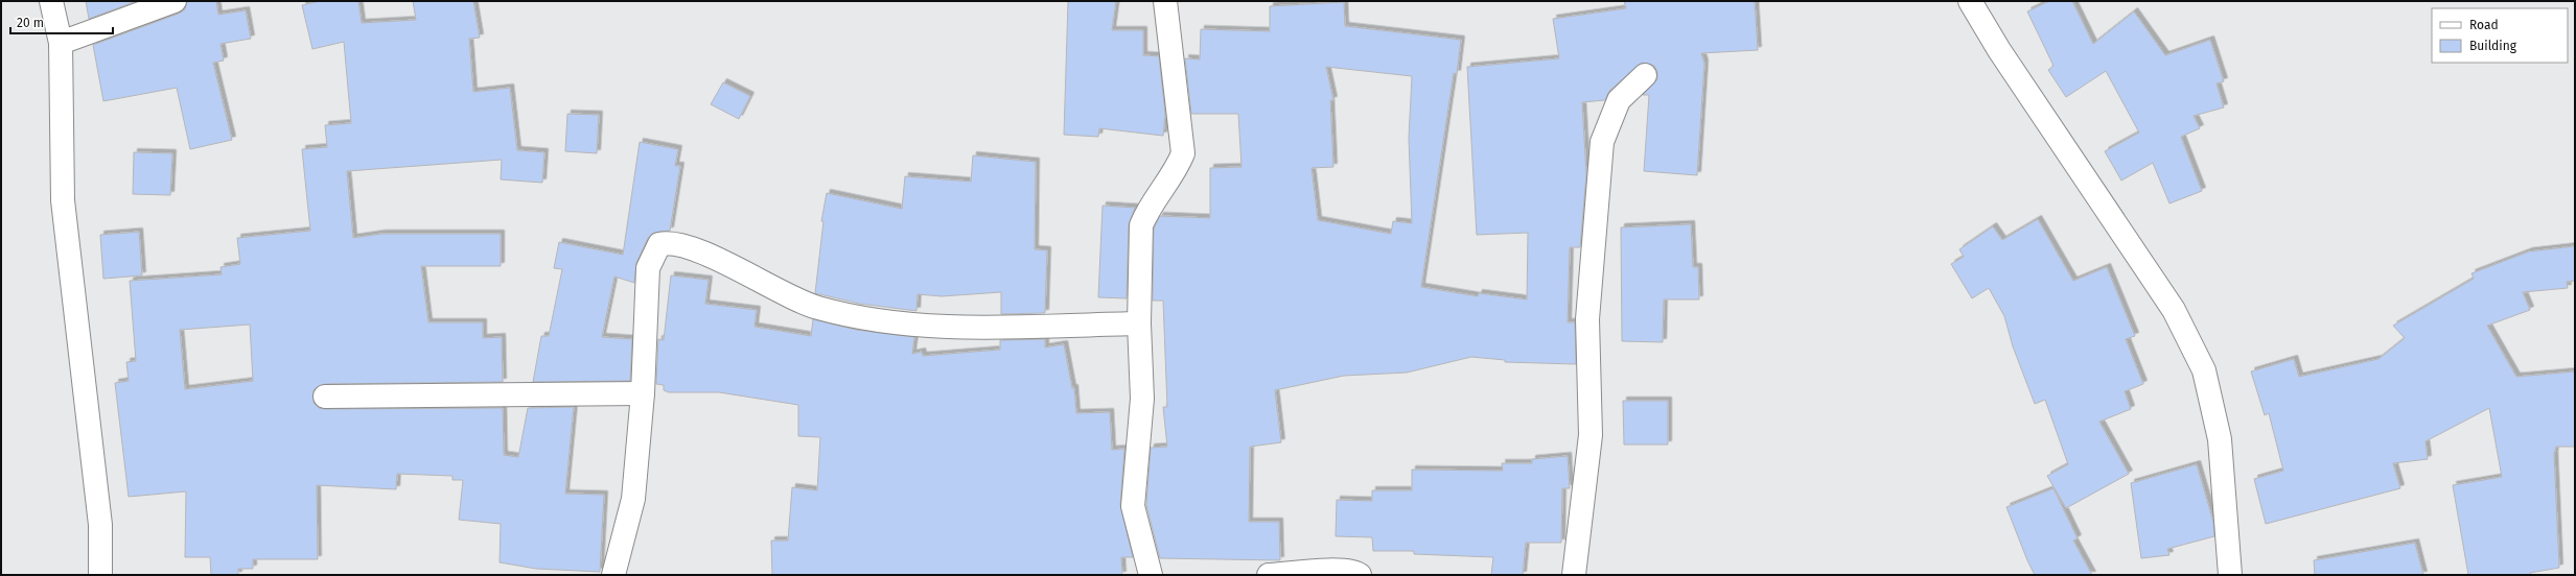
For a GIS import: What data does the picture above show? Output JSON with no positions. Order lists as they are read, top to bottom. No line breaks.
{"legend":["Road","Building"],"scale_bar":"20 m"}
